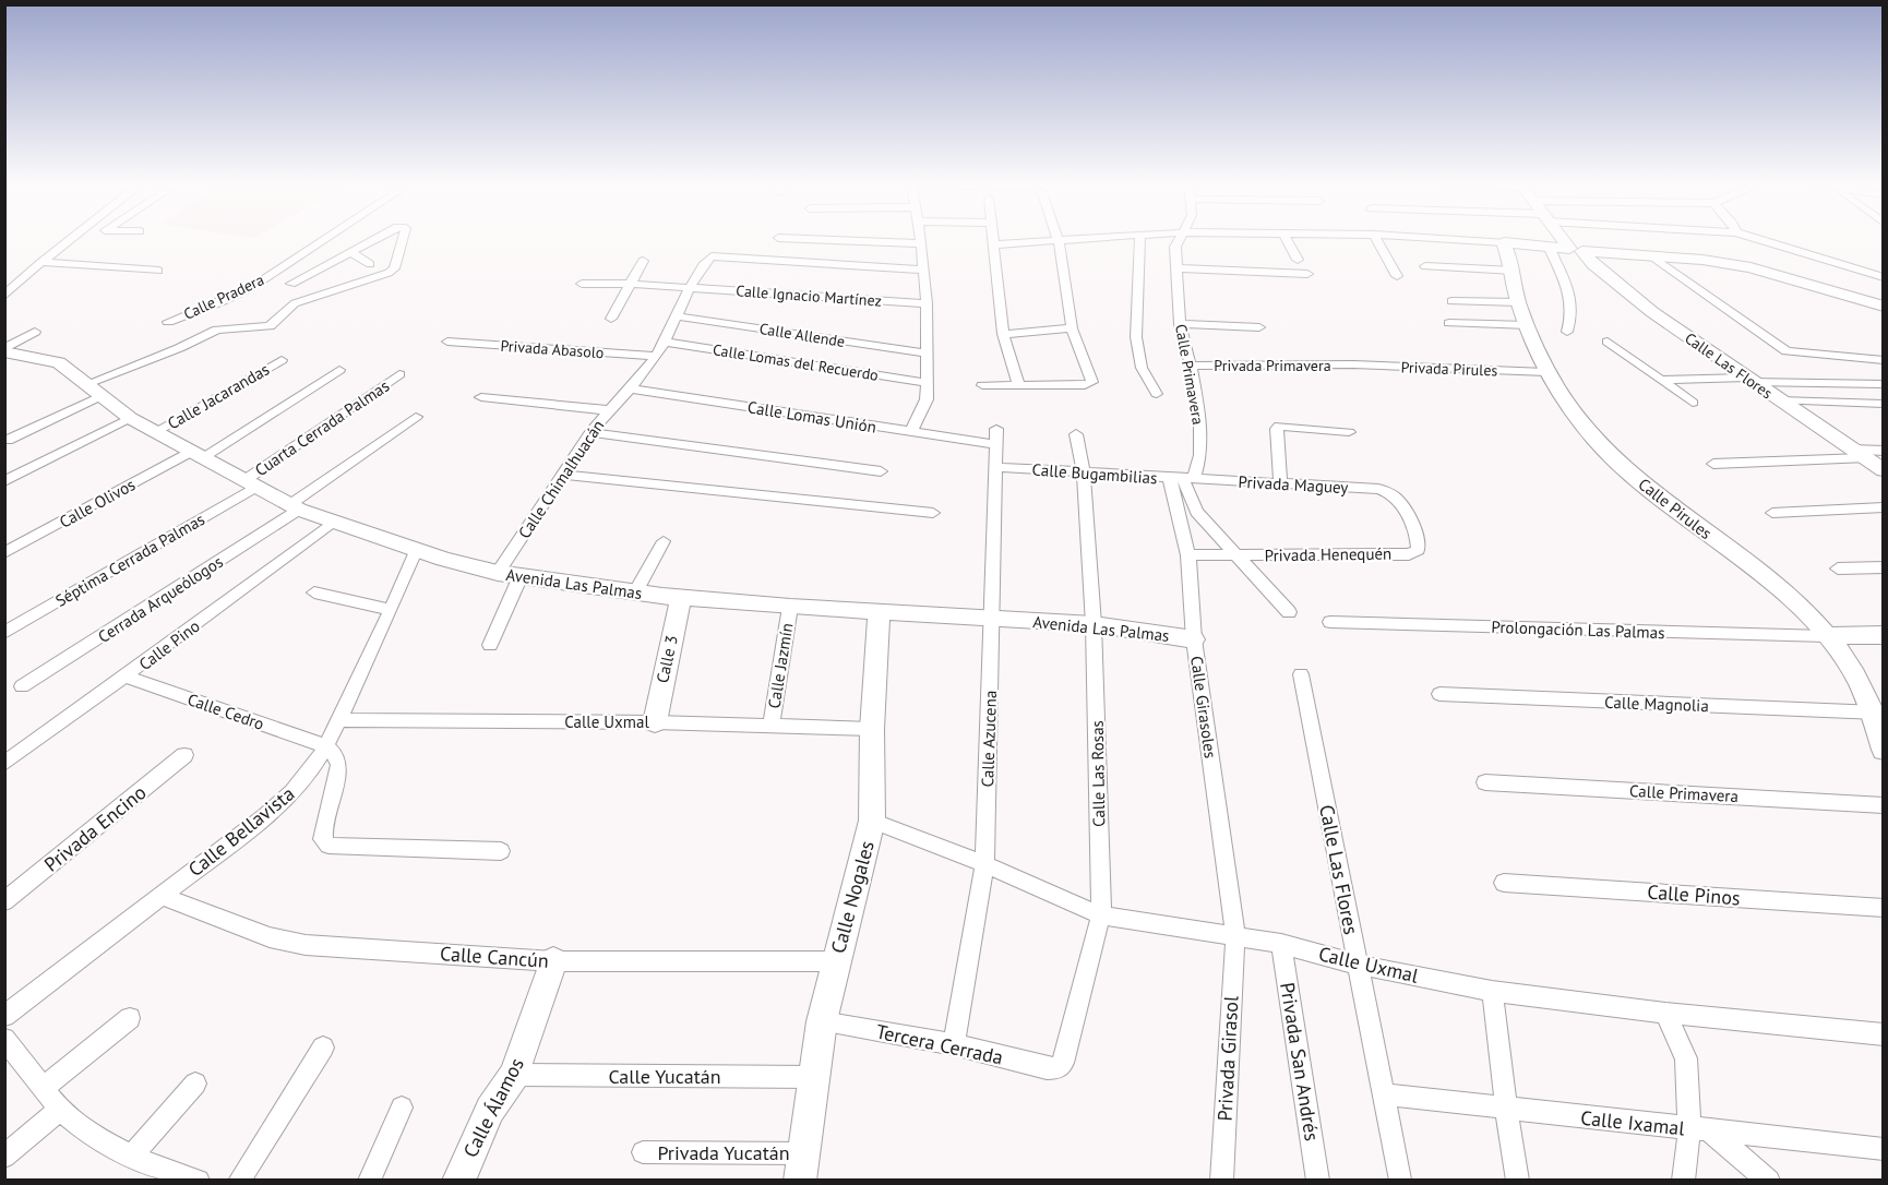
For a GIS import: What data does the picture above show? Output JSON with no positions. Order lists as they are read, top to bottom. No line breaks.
{"streets":{"main road":["Calle Las Flores","Calle Pirules","Avenida Las Palmas","Calle 3","Calle Nogales","Calle Álamos"],"street":["Calle Ignacio Martínez","Calle Pradera","Calle Allende","Privada Abasolo","Calle Lomas del Recuerdo","Privada Primavera","Privada Pirules","Calle Primavera","Calle Jacarandas","Calle Lomas Unión","Cuarta Cerrada Palmas","Calle Bugambilias","Calle Chimalhuacán","Privada Maguey","Calle Olivos","Privada Henequén","Séptima Cerrada Palmas","Cerrada Arqueólogos","Prolongación Las Palmas","Calle Pino","Calle Jazmín","Calle Magnolia","Calle Girasoles","Calle Cedro","Calle Uxmal","Calle Azucena","Calle Las Rosas","Privada Encino","Calle Bellavista","Calle Pinos","Calle Cancún","Tercera Cerrada","Privada Girasol","Privada San Andrés","Calle Yucatán","Calle Ixamal","Privada Yucatán"]},"crossings":[["Calle Ignacio Martínez","Calle Chimalhuacán"],["Calle Pradera","Avenida Las Palmas"],["Calle Allende","Calle Chimalhuacán"],["Privada Abasolo","Calle Chimalhuacán"],["Calle Lomas del Recuerdo","Calle Chimalhuacán"],["Privada Primavera","Privada Pirules"],["Privada Primavera","Calle Primavera"],["Calle Las Flores","Calle Uxmal"],["Calle Las Flores","Calle Ixamal"],["Privada Pirules","Calle Pirules"],["Calle Primavera","Calle Bugambilias"],["Calle Primavera","Privada Maguey"],["Calle Primavera","Calle Girasoles"],["Calle Jacarandas","Avenida Las Palmas"],["Calle Lomas Unión","Calle Chimalhuacán"],["Calle Lomas Unión","Calle Azucena"],["Cuarta Cerrada Palmas","Séptima Cerrada Palmas"],["Cuarta Cerrada Palmas","Avenida Las Palmas"],["Calle Bugambilias","Privada Maguey"],["Calle Bugambilias","Calle Girasoles"],["Calle Bugambilias","Calle Azucena"],["Calle Bugambilias","Calle Las Rosas"],["Calle Chimalhuacán","Avenida Las Palmas"],["Privada Maguey","Privada Henequén"],["Privada Maguey","Calle Girasoles"],["Calle Olivos","Avenida Las Palmas"],["Calle Pirules","Prolongación Las Palmas"],["Calle Pirules","Calle Magnolia"],["Privada Henequén","Calle Girasoles"],["Séptima Cerrada Palmas","Avenida Las Palmas"],["Avenida Las Palmas","Cerrada Arqueólogos"],["Avenida Las Palmas","Calle Pino"],["Avenida Las Palmas","Calle 3"],["Avenida Las Palmas","Calle Jazmín"],["Avenida Las Palmas","Calle Girasoles"],["Avenida Las Palmas","Calle Azucena"],["Avenida Las Palmas","Calle Las Rosas"],["Avenida Las Palmas","Calle Bellavista"],["Avenida Las Palmas","Calle Nogales"],["Calle Pino","Calle Cedro"],["Calle 3","Calle Uxmal"],["Calle Jazmín","Calle Uxmal"],["Calle Girasoles","Calle Uxmal"],["Calle Girasoles","Privada Girasol"],["Calle Cedro","Calle Bellavista"],["Calle Uxmal","Calle Azucena"],["Calle Uxmal","Calle Las Rosas"],["Calle Uxmal","Calle Bellavista"],["Calle Uxmal","Calle Nogales"],["Calle Uxmal","Privada Girasol"],["Calle Uxmal","Privada San Andrés"],["Calle Azucena","Tercera Cerrada"],["Calle Las Rosas","Tercera Cerrada"],["Calle Bellavista","Calle Cancún"],["Calle Nogales","Calle Cancún"],["Calle Nogales","Tercera Cerrada"],["Calle Nogales","Calle Yucatán"],["Calle Nogales","Privada Yucatán"],["Calle Cancún","Calle Álamos"],["Calle Yucatán","Calle Álamos"]]}
